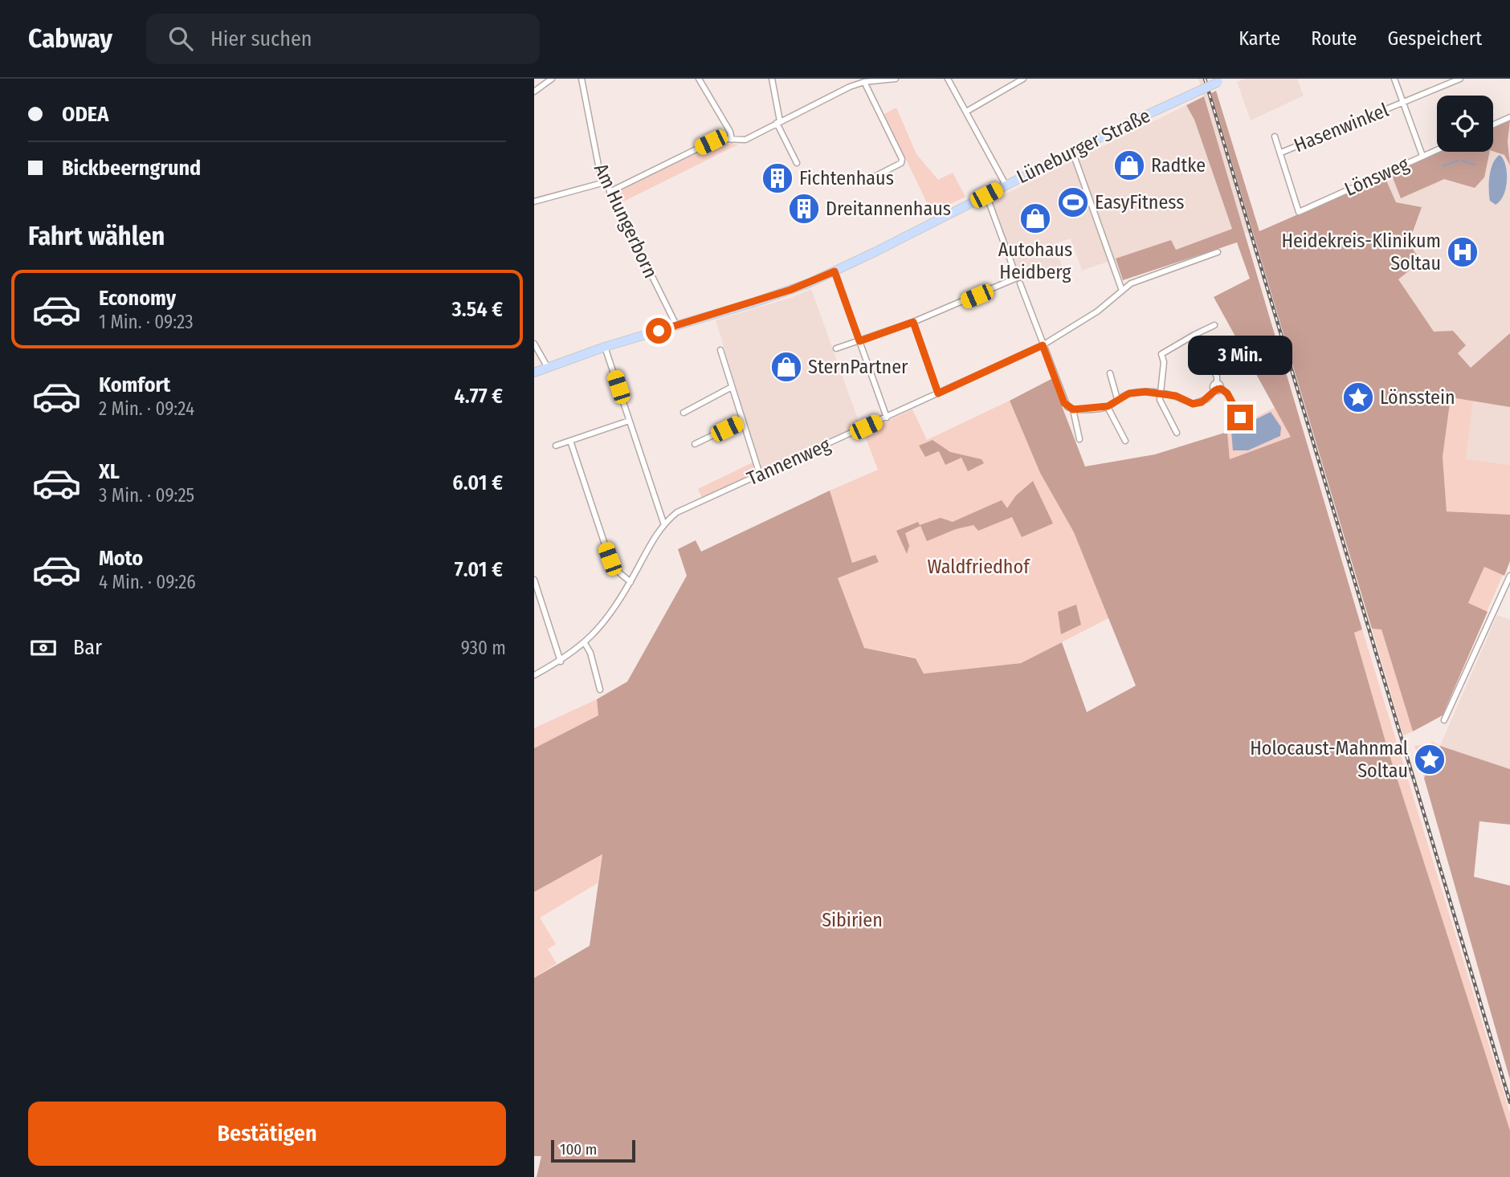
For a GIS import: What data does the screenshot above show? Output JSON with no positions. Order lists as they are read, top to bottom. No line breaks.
{"streets":{"main road":["Lüneburger Straße"],"street":["Hasenwinkel","Lönsweg","Am Hungerborn","Tannenweg"]},"crossings":[["Hasenwinkel","Lönsweg"],["Lüneburger Straße","Am Hungerborn"]],"parks":["Waldfriedhof","Sibirien"],"places":{"shop":["Radtke","Autohaus Heidberg","SternPartner"],"building":["Fichtenhaus","Dreitannenhaus"],"sports":["EasyFitness"],"hospital":["Heidekreis-Klinikum Soltau"],"place":["Lönsstein","Holocaust-Mahnmal Soltau"]},"scale_bar":"100 m","page":{"header":"Cabway","search":"Hier suchen","nav":["Karte","Route","Gespeichert"],"banner":["ODEA","Bickbeerngrund"],"heading":"Fahrt wählen","list":[{"name":"Economy","note":"1 Min. · 09:23","value":"3.54 €"},{"name":"Komfort","note":"2 Min. · 09:24","value":"4.77 €"},{"name":"XL","note":"3 Min. · 09:25","value":"6.01 €"},{"name":"Moto","note":"4 Min. · 09:26","value":"7.01 €"}],"bubble":"3 Min.","pay":["Bar","930 m"],"buttons":"Bestätigen","scale":"100 m"}}
